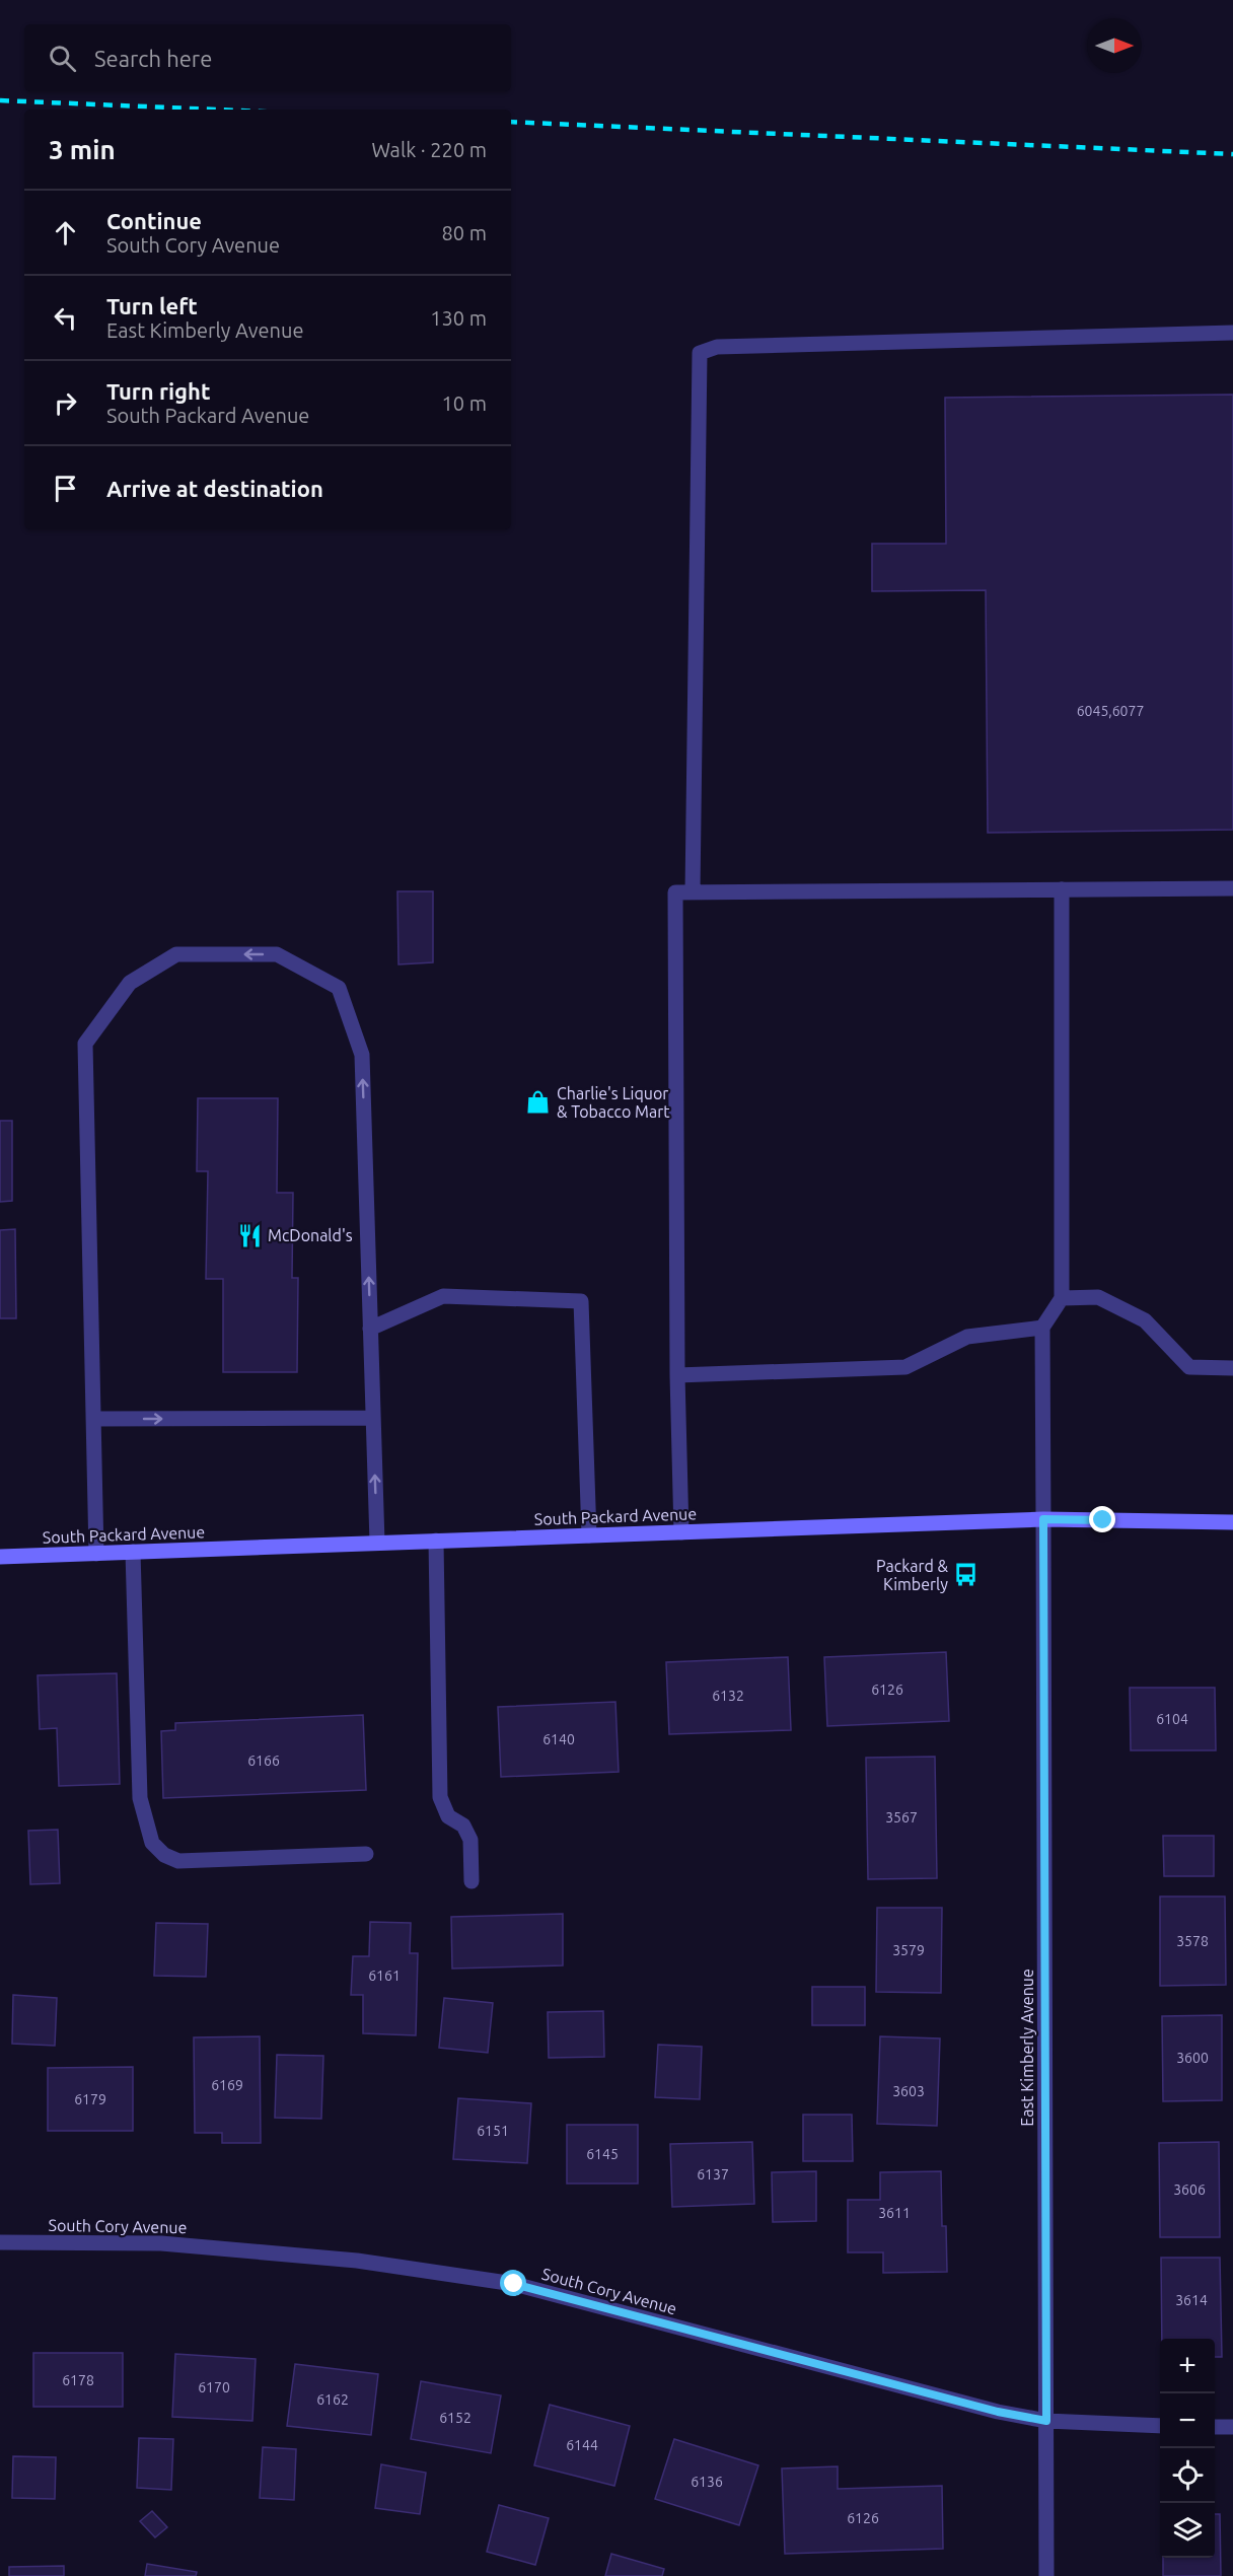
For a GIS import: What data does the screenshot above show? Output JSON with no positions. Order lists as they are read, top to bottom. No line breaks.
{"streets":{"street":["South Packard Avenue","East Kimberly Avenue","South Cory Avenue"]},"crossings":[["South Packard Avenue","East Kimberly Avenue"],["East Kimberly Avenue","South Cory Avenue"]],"places":{"shop":["Charlie's Liquor & Tobacco Mart"],"restaurant":["McDonald's"],"bus stop":["Packard & Kimberly"]},"house_numbers":["6045,6077","6126","6132","6104","6140","6166","3567","3578","3579","6161","3600","6169","3603","6179","6151","6145","6137","3606","3611","3614","6178","6170","6162","6152","6144","6136","6126"],"north":"right","page":{"search":"Search here","heading":["3 min","Walk · 220 m"],"list":[["Continue","South Cory Avenue","80 m"],["Turn left","East Kimberly Avenue","130 m"],["Turn right","South Packard Avenue","10 m"],"Arrive at destination"],"map_buttons":["+","−"]}}
